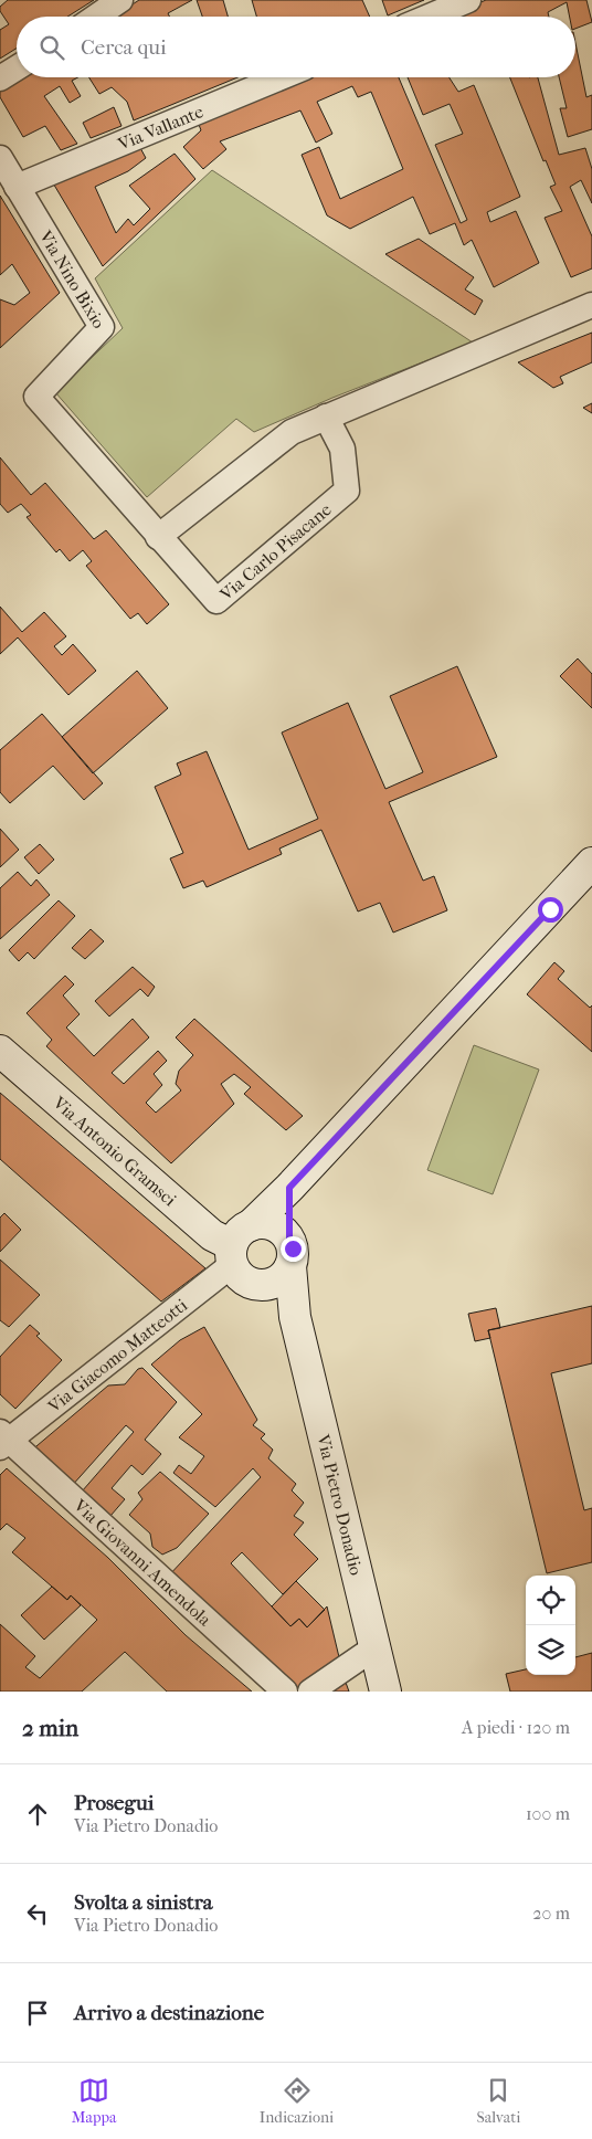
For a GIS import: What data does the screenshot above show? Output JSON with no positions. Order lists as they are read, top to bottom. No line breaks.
{"streets":{"main road":["Via Antonio Gramsci","Via Pietro Donadio"],"street":["Via Vallante","Via Nino Bixio","Via Carlo Pisacane","Via Giacomo Matteotti","Via Giovanni Amendola"]},"crossings":[["Via Vallante","Via Nino Bixio"],["Via Nino Bixio","Via Carlo Pisacane"],["Via Antonio Gramsci","Via Giacomo Matteotti"],["Via Giacomo Matteotti","Via Giovanni Amendola"]],"page":{"search":"Cerca qui","heading":["2 min","A piedi · 120 m"],"list":[["Prosegui","Via Pietro Donadio","100 m"],["Svolta a sinistra","Via Pietro Donadio","20 m"],"Arrivo a destinazione"],"nav":["Mappa","Indicazioni","Salvati"]}}
